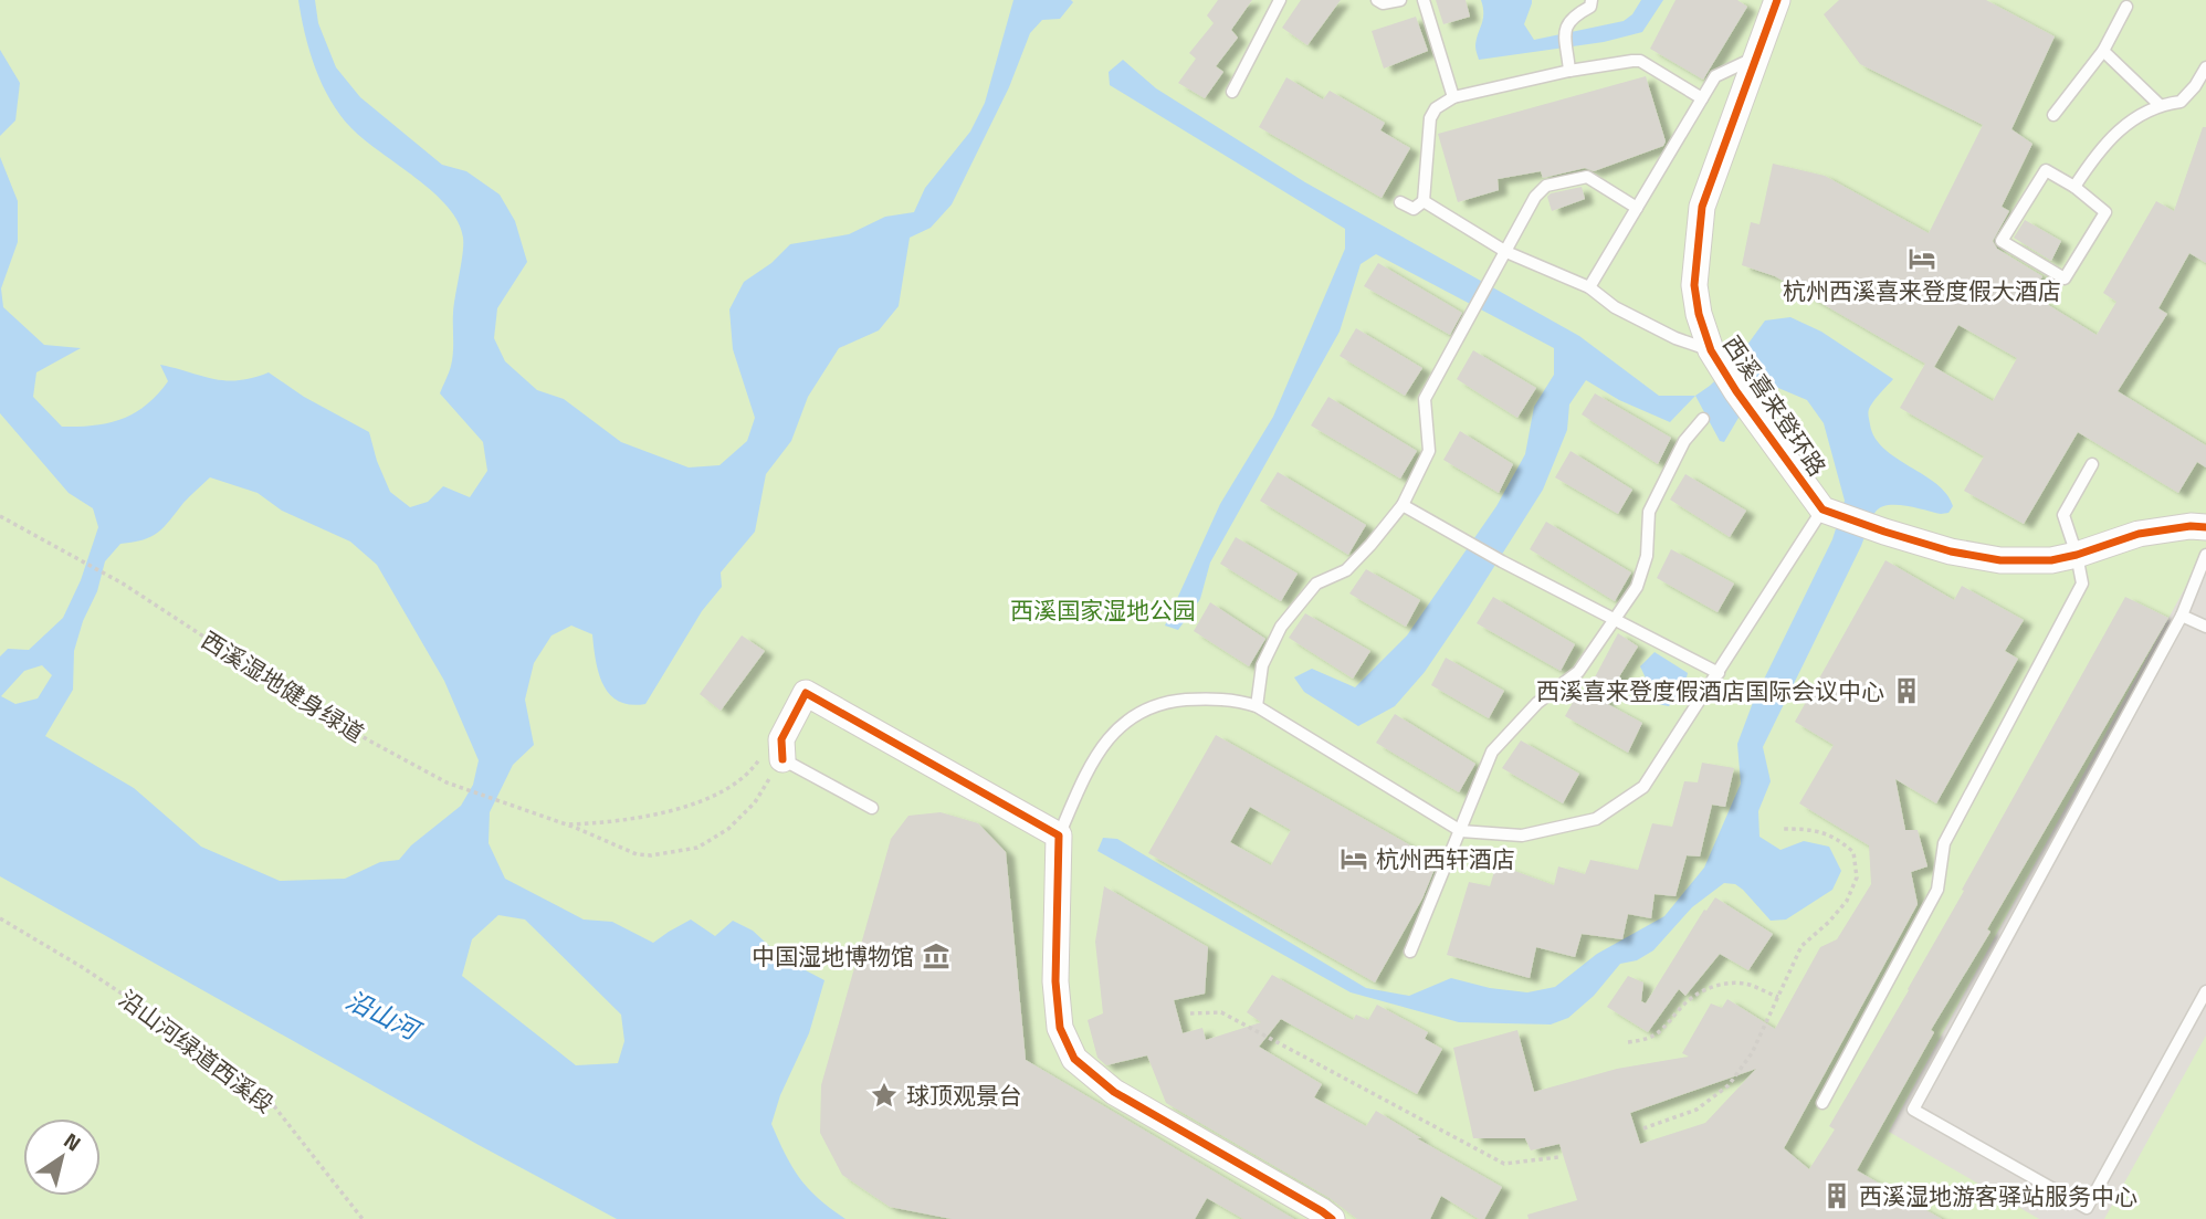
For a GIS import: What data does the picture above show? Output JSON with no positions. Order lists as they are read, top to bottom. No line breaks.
{"streets":{"street":["西溪喜来登环路"],"path":["西溪湿地健身绿道","沿山河绿道西溪段"]},"water":["沿山河"],"parks":["西溪国家湿地公园"],"places":{"hotel":["杭州西溪喜来登度假大酒店","杭州西轩酒店"],"building":["西溪喜来登度假酒店国际会议中心","西溪湿地游客驿站服务中心"],"museum":["中国湿地博物馆"],"place":["球顶观景台"]},"north":"top right"}
